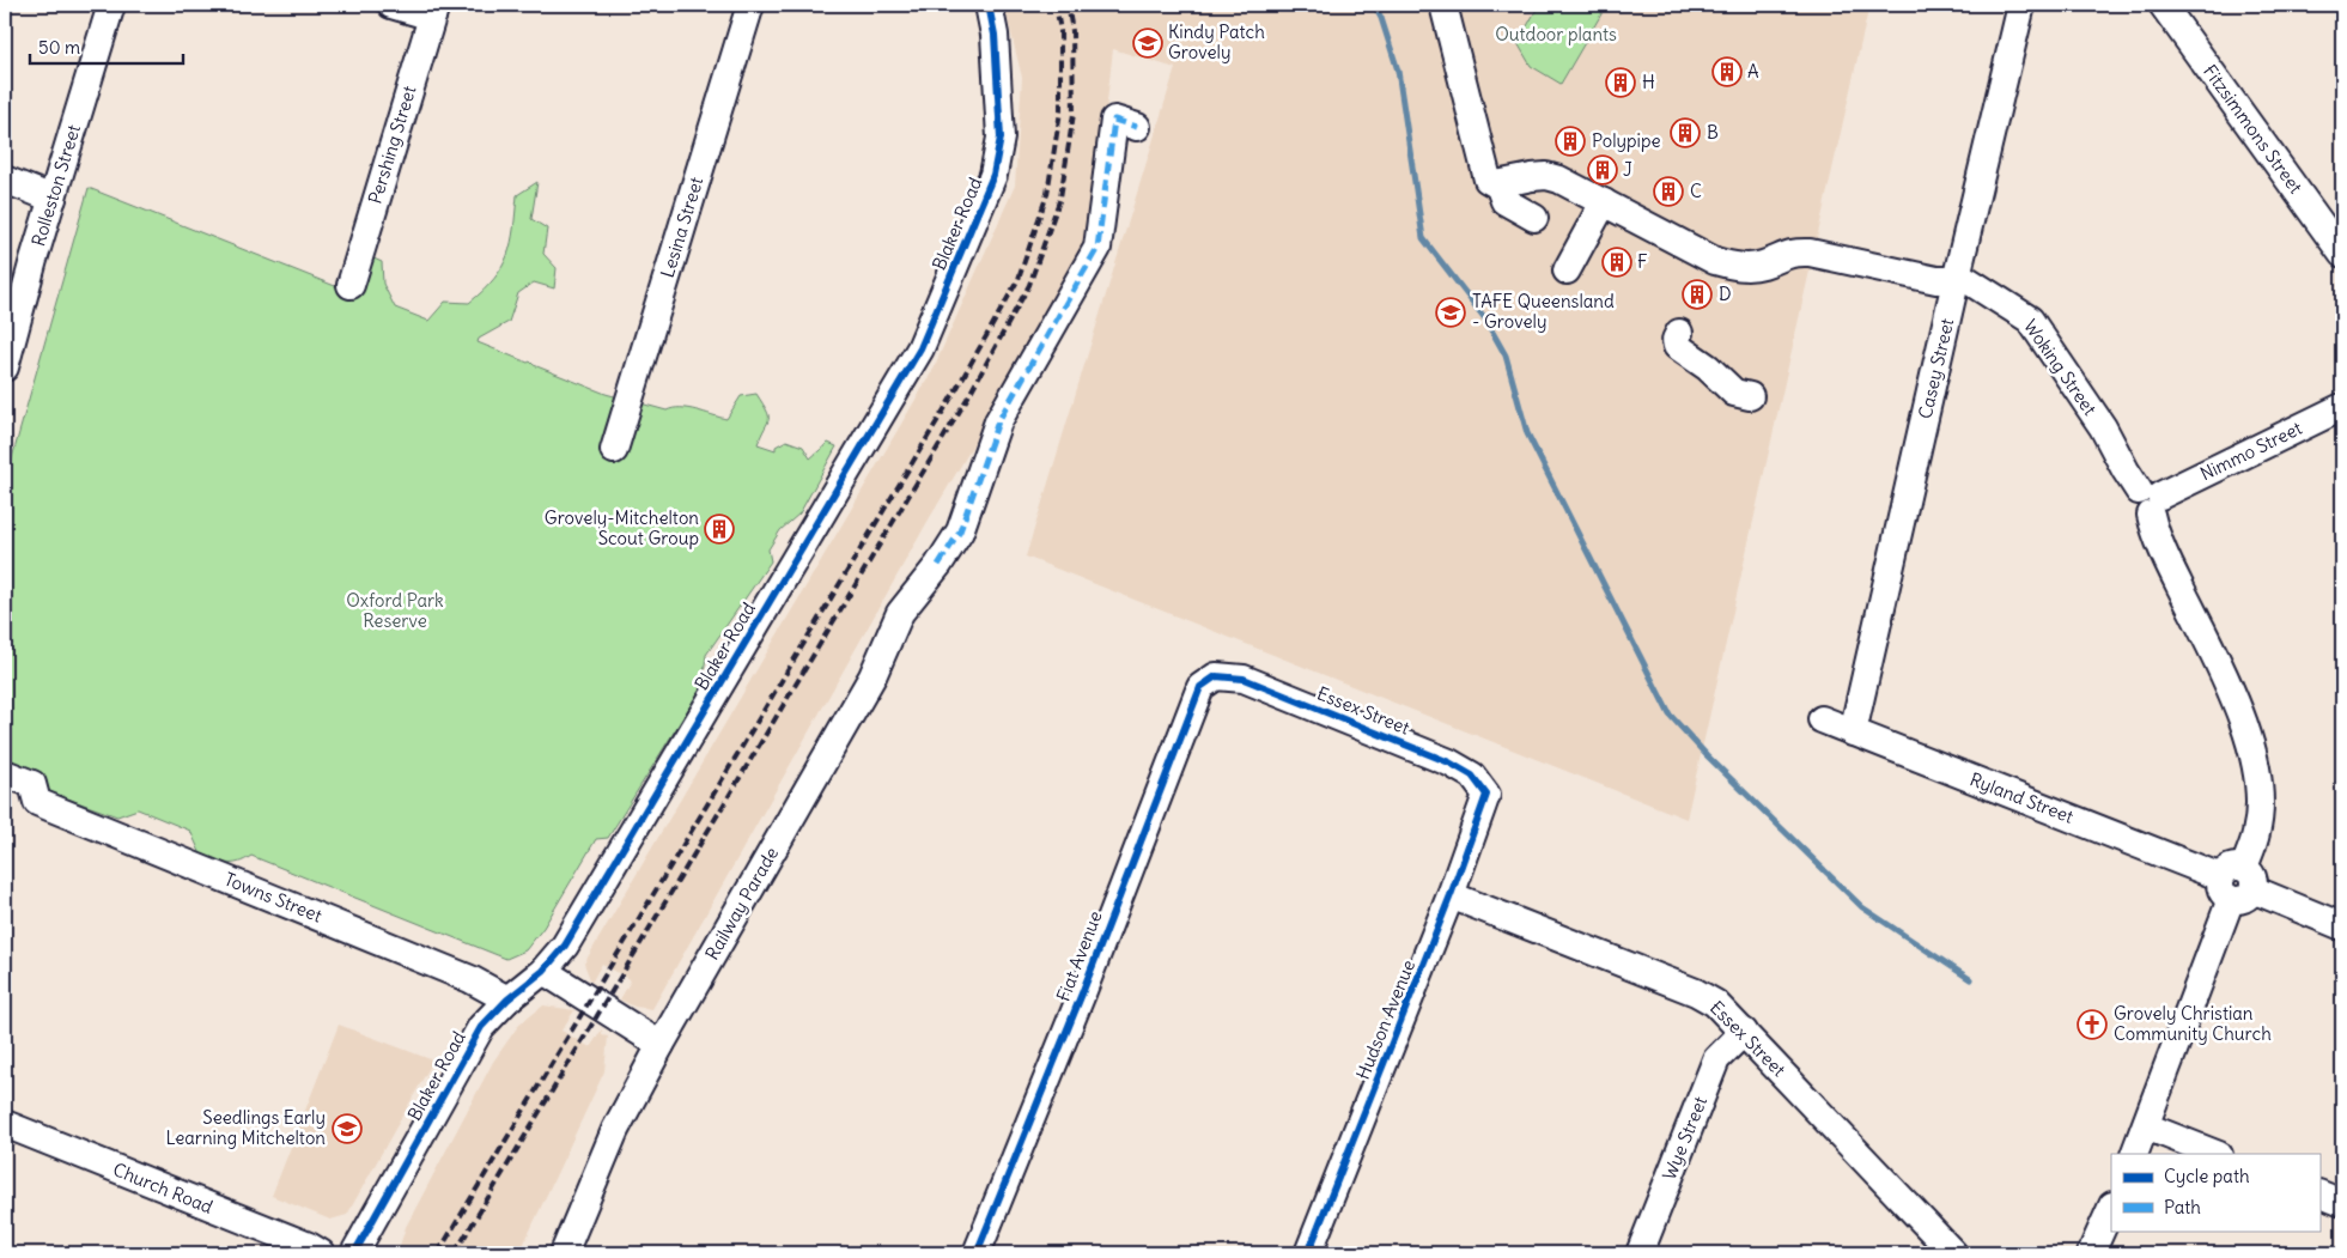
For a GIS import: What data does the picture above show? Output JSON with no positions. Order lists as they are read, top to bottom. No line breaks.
{"streets":{"street":["Fitzsimmons Street","Pershing Street","Rolleston Street","Blaker Road","Lesina Street","Woking Street","Casey Street","Nimmo Street","Essex Street","Ryland Street","Towns Street","Railway Parade","Fiat Avenue","Hudson Avenue","Wye Street","Church Road"]},"crossings":[["Blaker Road","Towns Street"],["Woking Street","Casey Street"],["Woking Street","Nimmo Street"],["Woking Street","Ryland Street"],["Casey Street","Ryland Street"],["Essex Street","Fiat Avenue"],["Essex Street","Hudson Avenue"],["Essex Street","Wye Street"]],"parks":["Outdoor plants","Oxford Park Reserve"],"places":{"school or university":["Kindy Patch Grovely","TAFE Queensland - Grovely","Seedlings Early Learning Mitchelton"],"building":["A","H","B","Polypipe","J","C","F","D","Grovely-Mitchelton Scout Group"],"church":["Grovely Christian Community Church"]},"legend":["Cycle path","Path"],"scale_bar":"50 m"}
